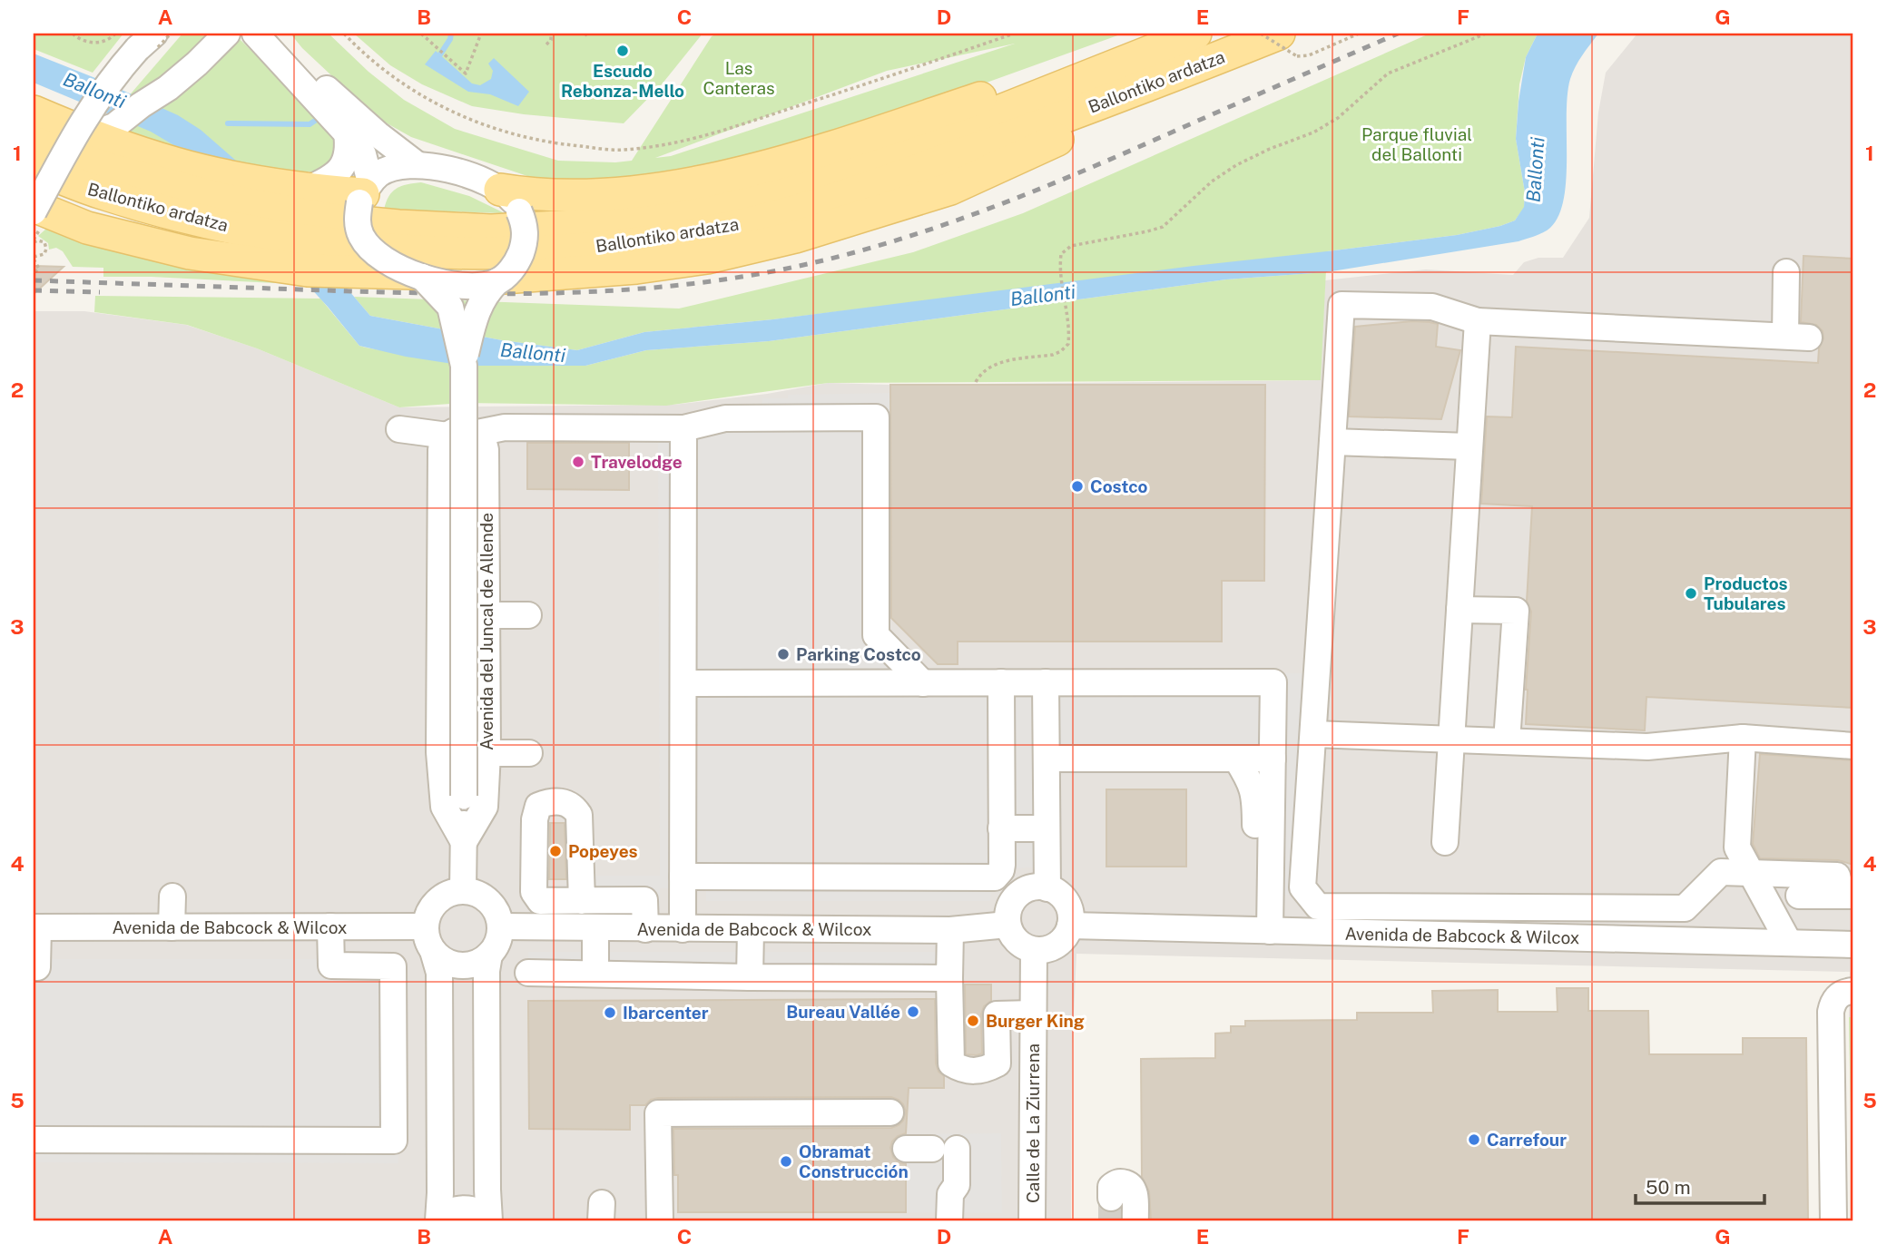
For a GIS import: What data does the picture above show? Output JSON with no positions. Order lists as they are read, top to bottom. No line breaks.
{"streets":{"main road":["Ballontiko ardatza"],"street":["Avenida del Juncal de Allende","Avenida de Babcock & Wilcox","Calle de La Ziurrena"]},"crossings":[["Avenida del Juncal de Allende","Avenida de Babcock & Wilcox"],["Avenida de Babcock & Wilcox","Calle de La Ziurrena"]],"water":["Ballonti"],"parks":["Las Canteras","Parque fluvial del Ballonti"],"places":["Escudo Rebonza-Mello","Travelodge","Costco","Productos Tubulares","Parking Costco","Popeyes","Bureau Vallée","Ibarcenter","Burger King","Carrefour","Obramat Construcción"],"scale_bar":"50 m","grid":{"columns":["A","B","C","D","E","F","G"],"rows":["1","2","3","4","5"]}}
